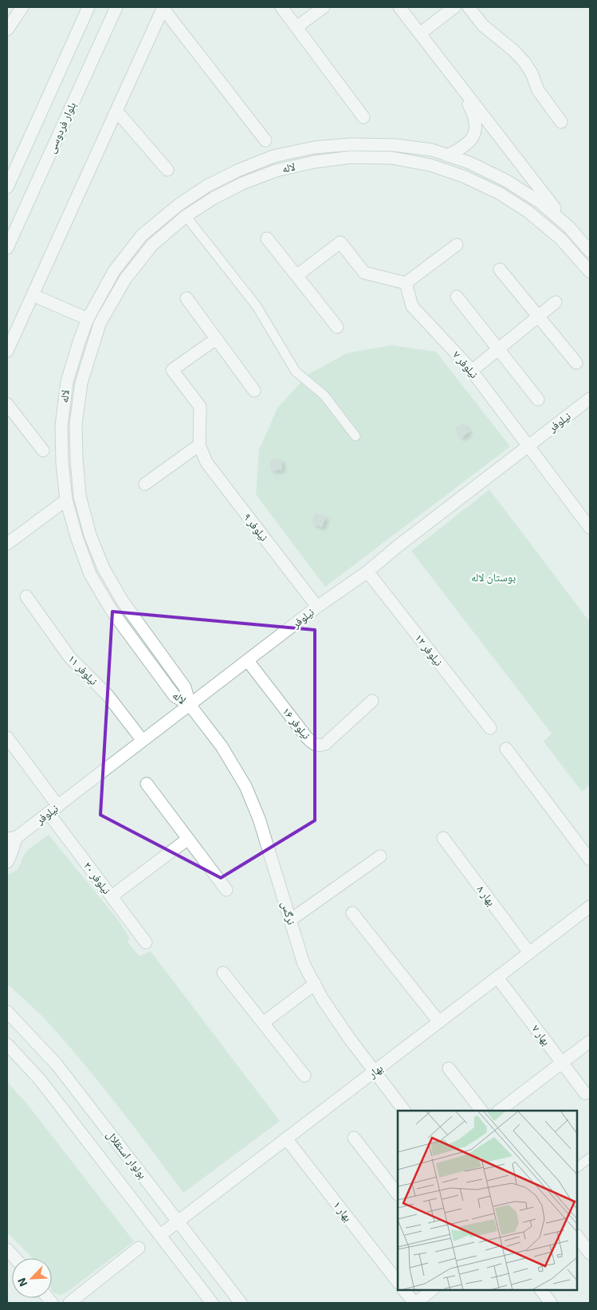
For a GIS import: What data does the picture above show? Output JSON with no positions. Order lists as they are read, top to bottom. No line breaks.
{"streets":{"street":["بلوار فردوسی","لاله","نیلوفر ۷","نیلوفر","نیلوفر ۹","نیلوفر ۱۲","نیلوفر ۱۱","نیلوفر ۱۶","نیلوفر ۲۰","بهار ۸","نرگس","بهار ۷","بهار","بولوار استقلال","بهار ۱"]},"crossings":[["لاله","نیلوفر"],["لاله","نرگس"],["نیلوفر ۷","نیلوفر"],["نیلوفر","نیلوفر ۹"],["نیلوفر","نیلوفر ۱۲"],["نیلوفر","نیلوفر ۱۱"],["نیلوفر","نیلوفر ۱۶"],["نیلوفر","نیلوفر ۲۰"],["نیلوفر","نرگس"],["بهار ۸","بهار"],["نرگس","بهار"],["بهار ۷","بهار"],["بهار","بولوار استقلال"],["بهار","بهار ۱"]],"parks":["بوستان لاله"],"north":"bottom left"}
